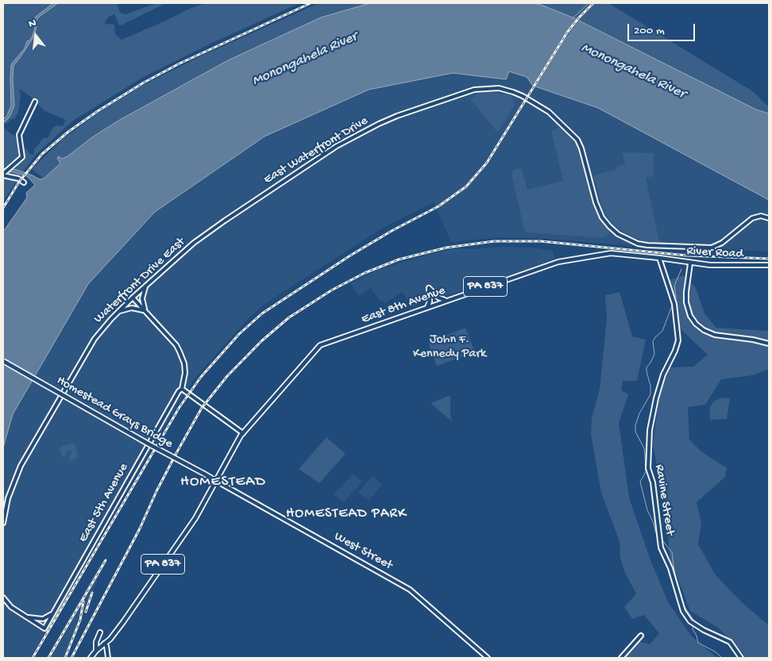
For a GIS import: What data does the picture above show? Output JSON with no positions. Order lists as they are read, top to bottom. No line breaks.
{"streets":{"main road":["River Road","PA 837","East 8th Avenue","Homestead Grays Bridge"],"street":["East Waterfront Drive","Waterfront Drive East","Ravine Street","East 5th Avenue","West Street"]},"crossings":[["East Waterfront Drive","Waterfront Drive East"],["River Road","East 8th Avenue"],["River Road","Ravine Street"],["PA 837","East 8th Avenue"],["PA 837","Homestead Grays Bridge"],["PA 837","West Street"],["East 8th Avenue","Homestead Grays Bridge"],["East 8th Avenue","Ravine Street"],["East 8th Avenue","West Street"],["Homestead Grays Bridge","East 5th Avenue"],["Homestead Grays Bridge","West Street"]],"districts":["HOMESTEAD","HOMESTEAD PARK"],"water":["Monongahela River"],"parks":["John F. Kennedy Park"],"scale_bar":"200 m","north":"top"}
